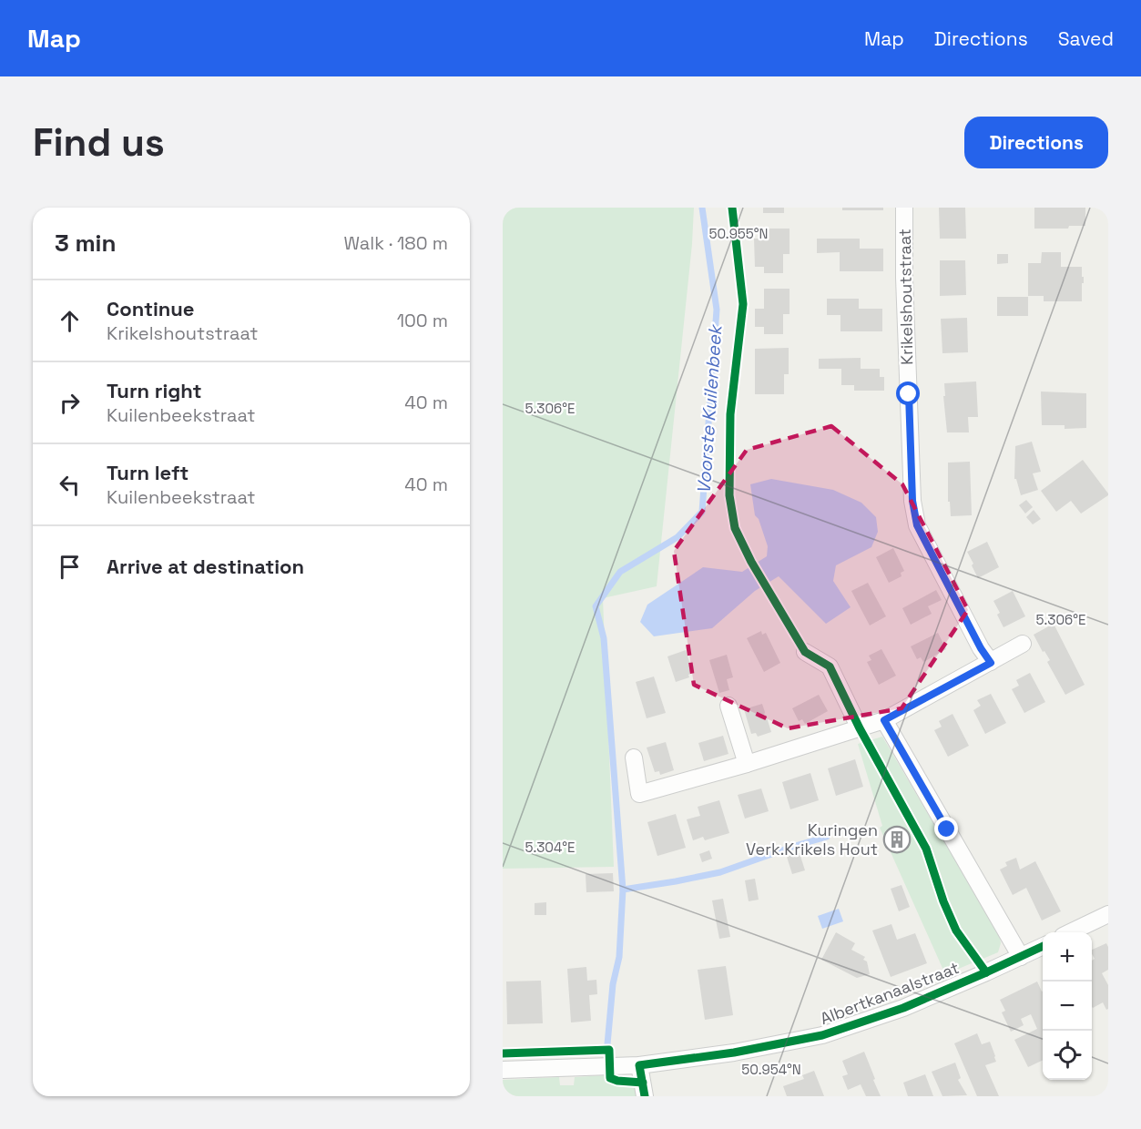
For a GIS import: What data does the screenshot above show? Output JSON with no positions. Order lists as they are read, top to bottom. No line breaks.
{"streets":{"street":["Krikelshoutstraat","Albertkanaalstraat"]},"water":["Voorste Kuilenbeek"],"places":{"building":["Kuringen Verk.Krikels Hout"]},"page":{"header":"Map","nav":["Map","Directions","Saved"],"buttons":"Directions","title":"Find us","heading":["3 min","Walk · 180 m"],"list":[["Continue","Krikelshoutstraat","100 m"],["Turn right","Kuilenbeekstraat","40 m"],["Turn left","Kuilenbeekstraat","40 m"],"Arrive at destination"],"map_buttons":["+","−"]},"coordinates":["50.955°N","5.306°E","5.304°E","50.954°N"]}
